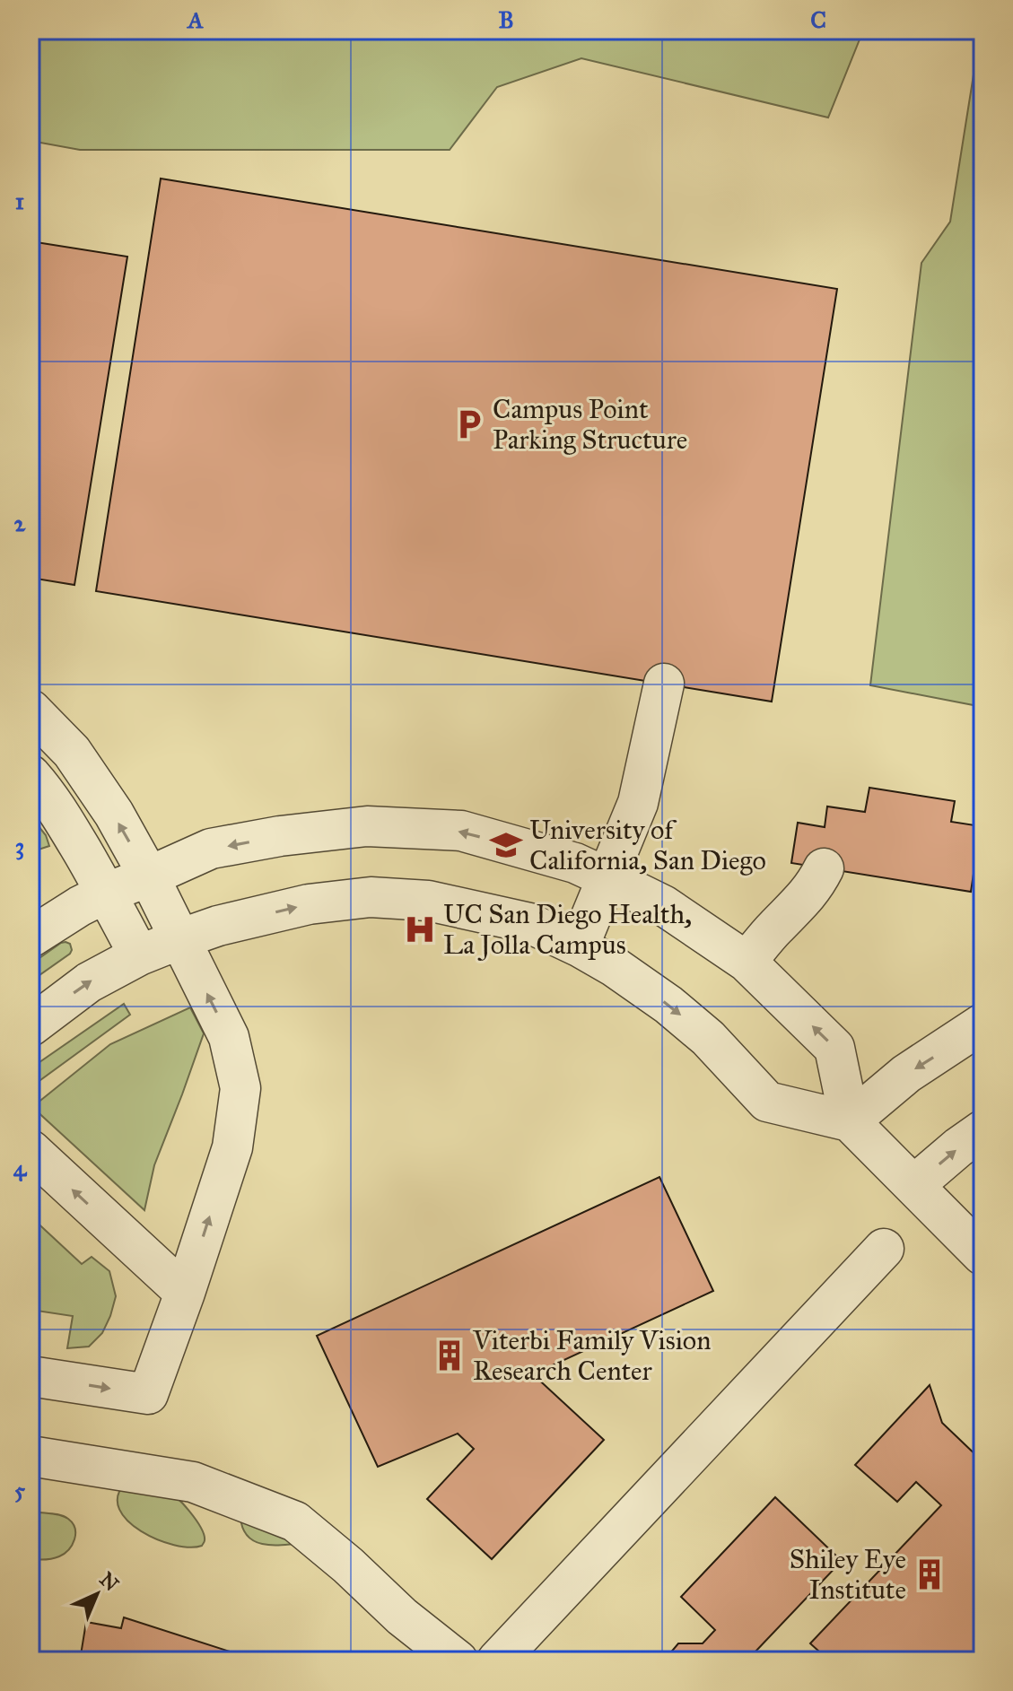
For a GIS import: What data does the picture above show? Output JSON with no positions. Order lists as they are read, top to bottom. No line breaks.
{"places":{"parking":["Campus Point Parking Structure"],"school or university":["University of California, San Diego"],"hospital":["UC San Diego Health, La Jolla Campus"],"building":["Viterbi Family Vision Research Center","Shiley Eye Institute"]},"north":"top right","grid":{"columns":["A","B","C"],"rows":["1","2","3","4","5"]}}
